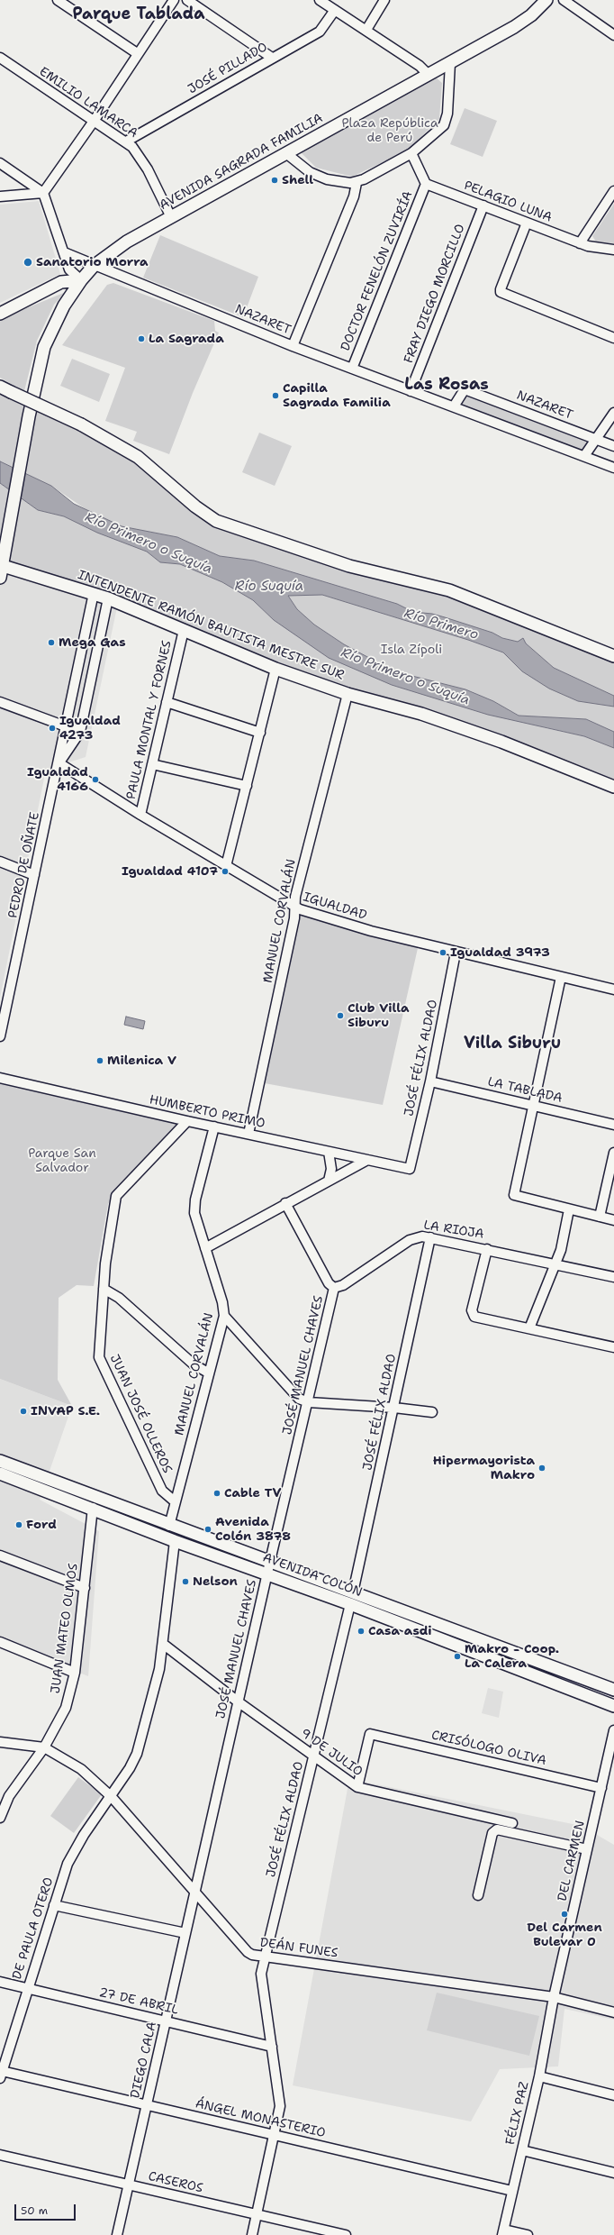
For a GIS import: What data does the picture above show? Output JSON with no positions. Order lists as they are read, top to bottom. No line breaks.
{"streets":{"main road":["AVENIDA SAGRADA FAMILIA","INTENDENTE RAMÓN BAUTISTA MESTRE SUR","AVENIDA COLÓN"],"street":["JOSÉ PILLADO","EMILIO LAMARCA","PELAGIO LUNA","DOCTOR FENELÓN ZUVIRÍA","FRAY DIEGO MORCILLO","NAZARET","PAULA MONTAL Y FORNES","PEDRO DE OÑATE","IGUALDAD","MANUEL CORVALÁN","JOSÉ FÉLIX ALDAO","LA TABLADA","HUMBERTO PRIMO","LA RIOJA","JOSÉ MANUEL CHAVES","JUAN JOSÉ OLLEROS","JUAN MATEO OLMOS","CRISÓLOGO OLIVA","9 DE JULIO","DEL CARMEN","DE PAULA OTERO","DEÁN FUNES","27 DE ABRIL","DIEGO CALA","FÉLIX PAZ","ÁNGEL MONASTERIO","CASEROS"]},"crossings":[["JOSÉ PILLADO","EMILIO LAMARCA"],["EMILIO LAMARCA","AVENIDA SAGRADA FAMILIA"],["AVENIDA SAGRADA FAMILIA","NAZARET"],["AVENIDA SAGRADA FAMILIA","INTENDENTE RAMÓN BAUTISTA MESTRE SUR"],["PELAGIO LUNA","DOCTOR FENELÓN ZUVIRÍA"],["PELAGIO LUNA","FRAY DIEGO MORCILLO"],["DOCTOR FENELÓN ZUVIRÍA","NAZARET"],["FRAY DIEGO MORCILLO","NAZARET"],["INTENDENTE RAMÓN BAUTISTA MESTRE SUR","PAULA MONTAL Y FORNES"],["INTENDENTE RAMÓN BAUTISTA MESTRE SUR","PEDRO DE OÑATE"],["INTENDENTE RAMÓN BAUTISTA MESTRE SUR","MANUEL CORVALÁN"],["PAULA MONTAL Y FORNES","IGUALDAD"],["PEDRO DE OÑATE","IGUALDAD"],["IGUALDAD","MANUEL CORVALÁN"],["IGUALDAD","JOSÉ FÉLIX ALDAO"],["MANUEL CORVALÁN","HUMBERTO PRIMO"],["MANUEL CORVALÁN","JUAN JOSÉ OLLEROS"],["MANUEL CORVALÁN","AVENIDA COLÓN"],["JOSÉ FÉLIX ALDAO","LA TABLADA"],["JOSÉ FÉLIX ALDAO","HUMBERTO PRIMO"],["JOSÉ FÉLIX ALDAO","LA RIOJA"],["JOSÉ FÉLIX ALDAO","AVENIDA COLÓN"],["JOSÉ FÉLIX ALDAO","9 DE JULIO"],["JOSÉ FÉLIX ALDAO","DEÁN FUNES"],["JOSÉ FÉLIX ALDAO","27 DE ABRIL"],["JOSÉ FÉLIX ALDAO","ÁNGEL MONASTERIO"],["JOSÉ FÉLIX ALDAO","CASEROS"],["HUMBERTO PRIMO","JUAN JOSÉ OLLEROS"],["LA RIOJA","JOSÉ MANUEL CHAVES"],["JOSÉ MANUEL CHAVES","AVENIDA COLÓN"],["JOSÉ MANUEL CHAVES","9 DE JULIO"],["JOSÉ MANUEL CHAVES","DEÁN FUNES"],["JOSÉ MANUEL CHAVES","DIEGO CALA"],["AVENIDA COLÓN","JUAN MATEO OLMOS"],["JUAN MATEO OLMOS","DEÁN FUNES"],["CRISÓLOGO OLIVA","9 DE JULIO"],["CRISÓLOGO OLIVA","DEL CARMEN"],["DEL CARMEN","DEÁN FUNES"],["DEL CARMEN","FÉLIX PAZ"],["DE PAULA OTERO","DEÁN FUNES"],["DE PAULA OTERO","27 DE ABRIL"],["DE PAULA OTERO","ÁNGEL MONASTERIO"],["DEÁN FUNES","DIEGO CALA"],["DEÁN FUNES","FÉLIX PAZ"],["27 DE ABRIL","DIEGO CALA"],["DIEGO CALA","ÁNGEL MONASTERIO"],["DIEGO CALA","CASEROS"],["FÉLIX PAZ","ÁNGEL MONASTERIO"]],"districts":["Parque Tablada","Las Rosas","Villa Siburu"],"water":["Río Primero o Suquía","Río Suquía","Río Primero"],"parks":["Plaza República de Perú","Isla Zípoli","Parque San Salvador"],"places":["Shell","Sanatorio Morra","La Sagrada","Capilla Sagrada Familia","Mega Gas","Igualdad 4273","Igualdad 4166","Igualdad 4107","Igualdad 3973","Club Villa Siburu","Milenica V","INVAP S.E.","Hipermayorista Makro","Cable TV","Ford","Avenida Colón 3878","Nelson","Casa asdi","Makro - Coop. La Calera","Del Carmen Bulevar 0"],"scale_bar":"50 m"}
